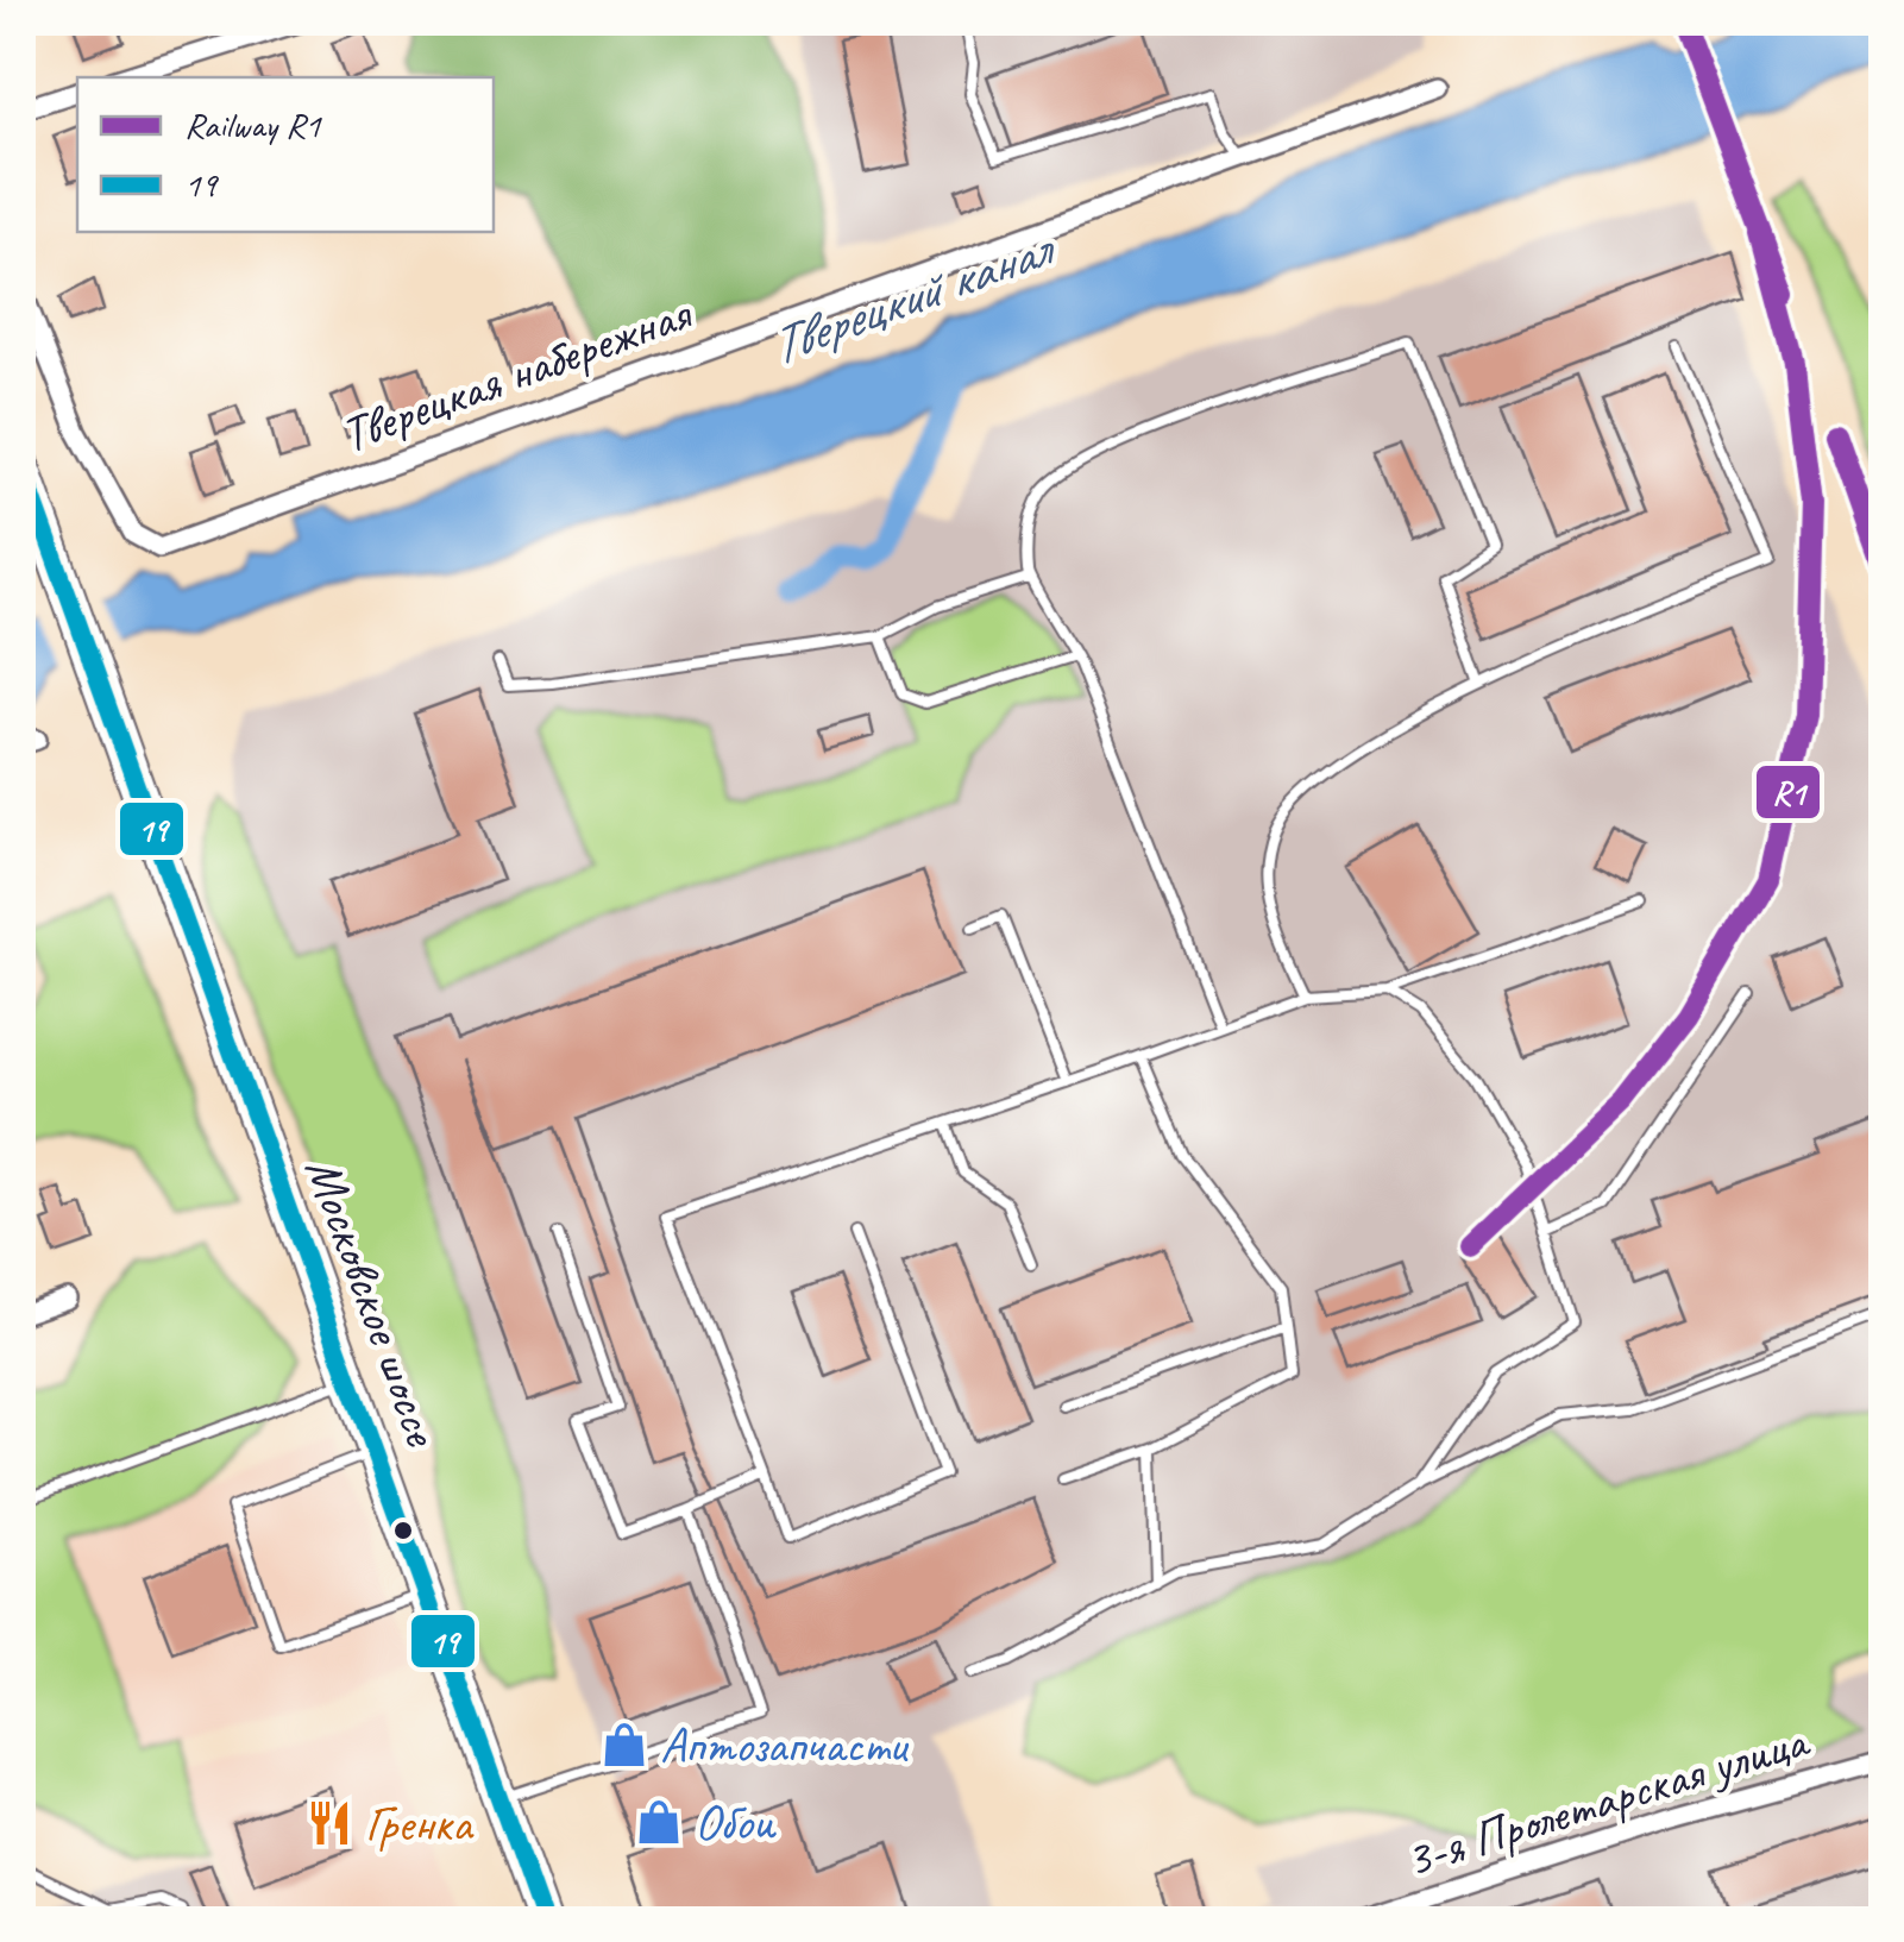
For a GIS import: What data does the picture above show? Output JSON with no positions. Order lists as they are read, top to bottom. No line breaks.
{"streets":{"highway":["Московское шоссе"],"street":["Тверецкая набережная","3-я Пролетарская улица"]},"water":["Тверецкий канал"],"places":{"shop":["Аптозапчасти","Обои"],"restaurant":["Гренка"]},"lines":["rail line R1","transit line 19"],"legend":["Railway R1","19"]}
